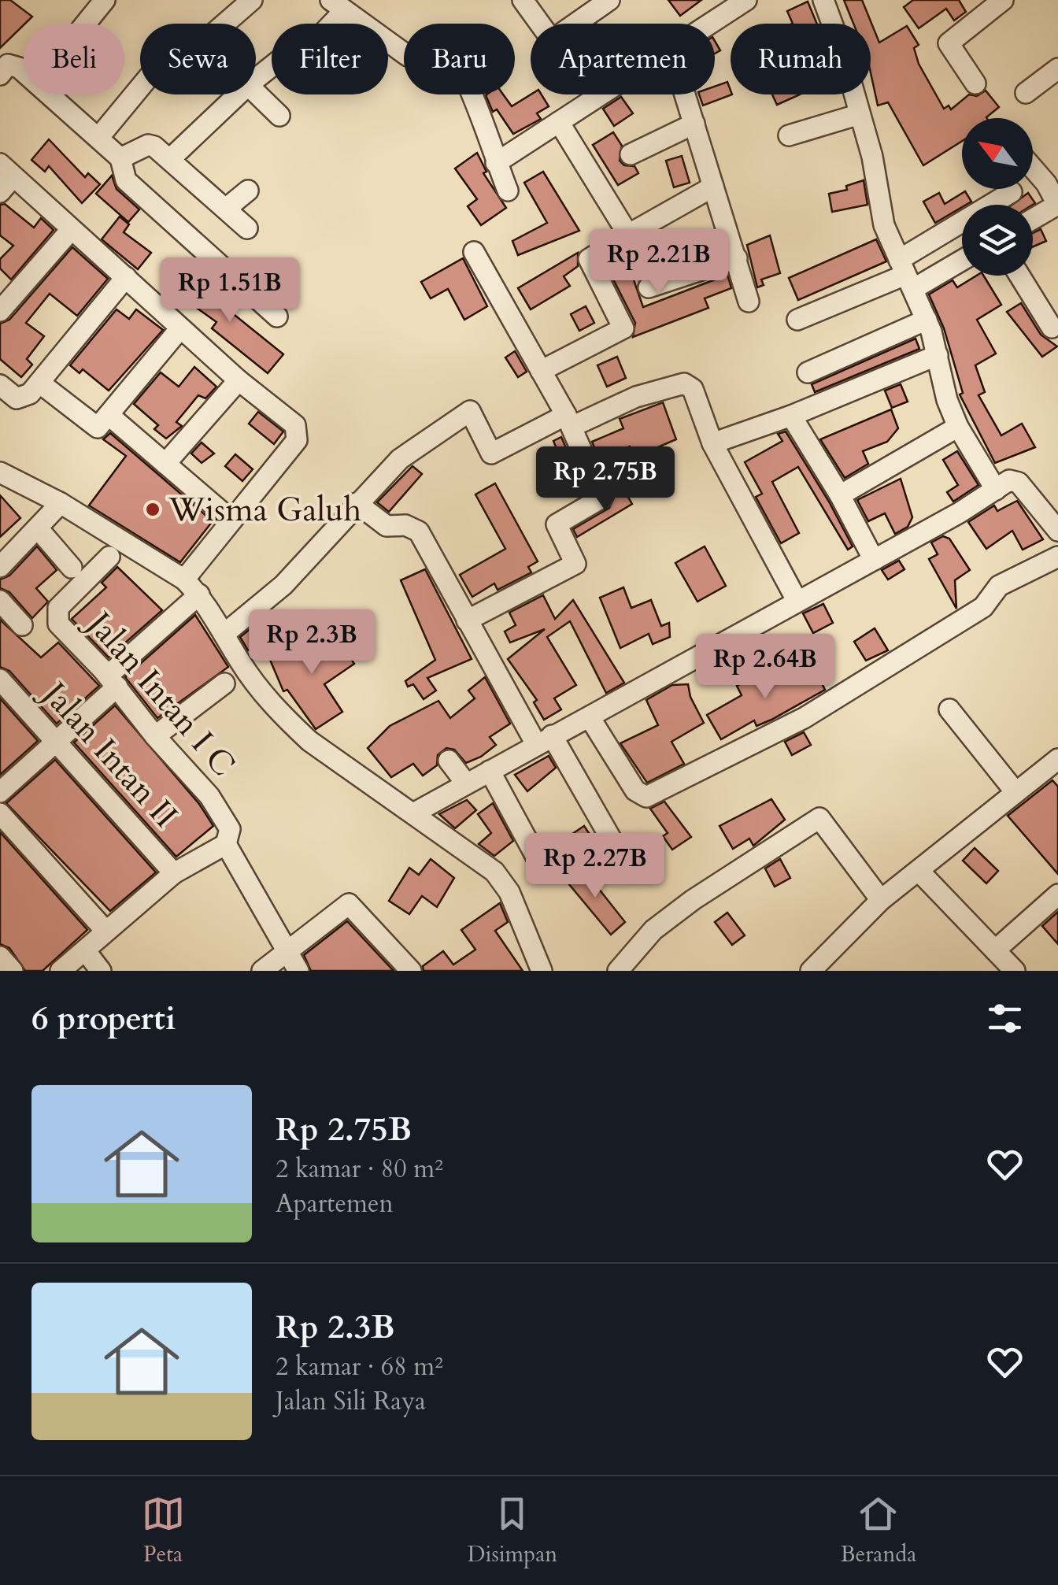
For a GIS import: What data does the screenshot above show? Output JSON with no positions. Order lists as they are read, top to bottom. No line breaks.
{"streets":{"street":["Jalan Intan I C","Jalan Intan II"]},"places":["Wisma Galuh"],"north":"top left","page":{"chip":["Beli","Sewa","Filter","Baru","Apartemen","Rumah"],"price":["Rp 2.21B","Rp 1.51B","Rp 2.75B","Rp 2.3B","Rp 2.64B","Rp 2.27B"],"heading":"6 properti","list":[{"name":"Rp 2.75B","note":"2 kamar · 80 m² · Apartemen"},{"name":"Rp 2.3B","note":"2 kamar · 68 m² · Jalan Sili Raya"}],"tabs":["Peta","Disimpan","Beranda"]}}
